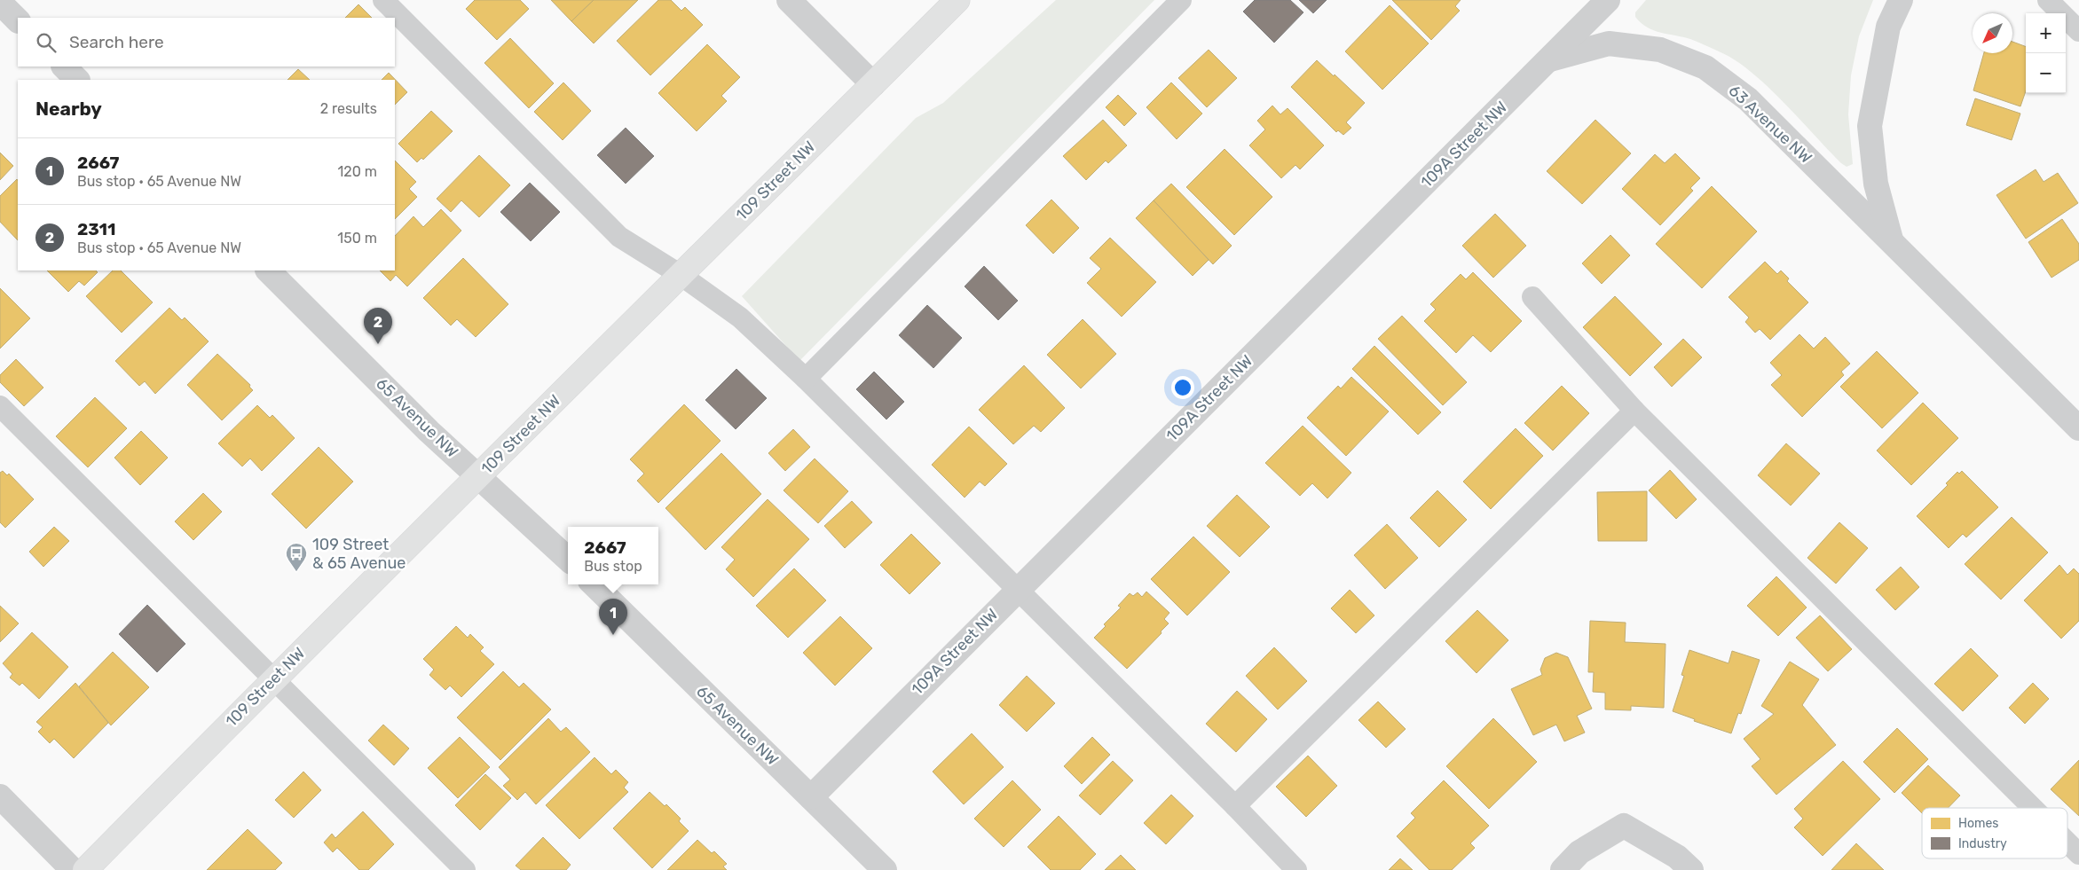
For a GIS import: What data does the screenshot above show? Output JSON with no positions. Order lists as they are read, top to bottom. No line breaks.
{"streets":{"main road":["109 Street NW"],"street":["63 Avenue NW","109A Street NW","65 Avenue NW"]},"crossings":[["63 Avenue NW","109A Street NW"],["109A Street NW","65 Avenue NW"],["109 Street NW","65 Avenue NW"]],"places":{"bus stop":["109 Street & 65 Avenue"]},"legend":["Homes","Industry"],"north":"bottom left","page":{"map_buttons":["+","−"],"search":"Search here","heading":["Nearby","2 results"],"list":[{"mark":"1","name":"2667","note":"Bus stop · 65 Avenue NW","value":"120 m"},{"mark":"2","name":"2311","note":"Bus stop · 65 Avenue NW","value":"150 m"}],"pins":["2","1"],"popup":["2667","Bus stop"]}}
